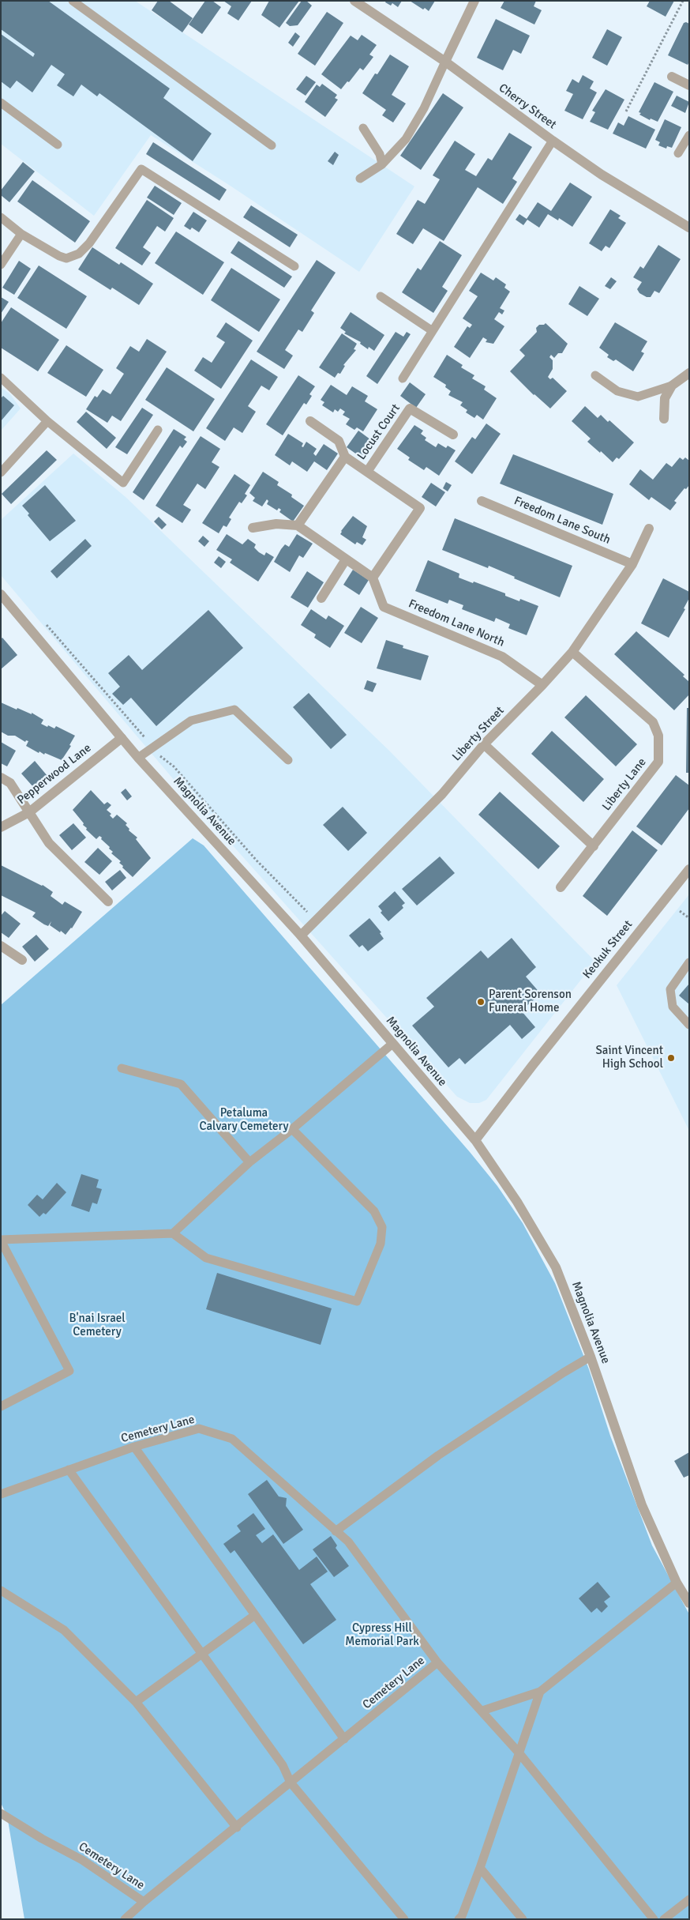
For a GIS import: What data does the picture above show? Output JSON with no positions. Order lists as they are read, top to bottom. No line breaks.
{"streets":{"street":["Cherry Street","Locust Court","Freedom Lane South","Freedom Lane North","Liberty Street","Pepperwood Lane","Liberty Lane","Magnolia Avenue","Keokuk Street"],"lane":["Cemetery Lane"]},"crossings":[["Freedom Lane South","Liberty Street"],["Freedom Lane North","Liberty Street"],["Liberty Street","Liberty Lane"],["Liberty Street","Magnolia Avenue"],["Pepperwood Lane","Magnolia Avenue"],["Magnolia Avenue","Keokuk Street"]],"parks":["Petaluma Calvary Cemetery","B'nai Israel Cemetery","Cypress Hill Memorial Park"],"places":["Parent Sorenson Funeral Home","Saint Vincent High School"]}
